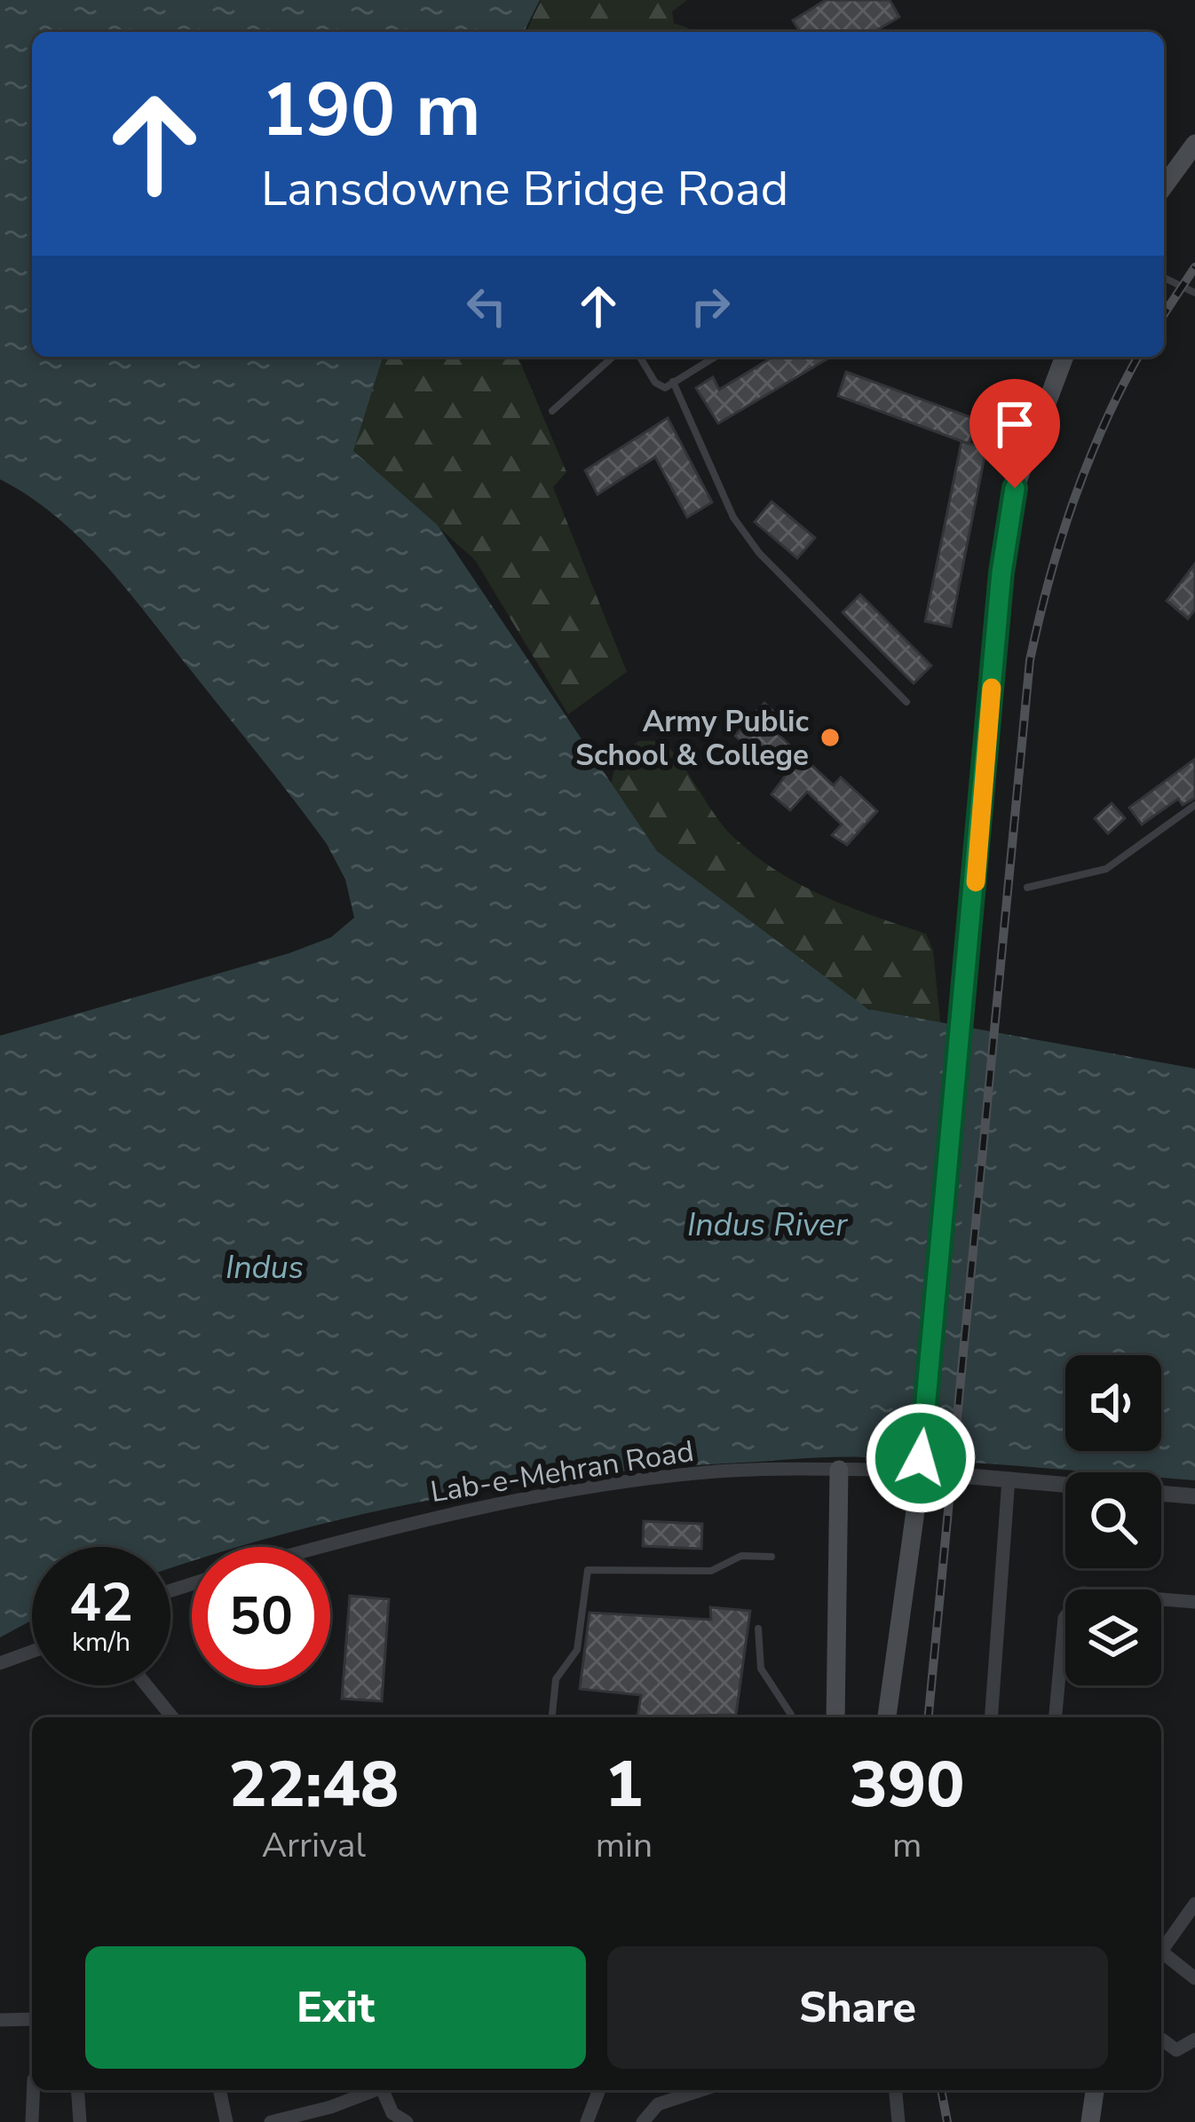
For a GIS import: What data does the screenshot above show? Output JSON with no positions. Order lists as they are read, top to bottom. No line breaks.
{"streets":{"street":["Lab-e-Mehran Road"]},"water":["Indus River","Indus"],"places":["Army Public School & College"],"page":{"turn":["190 m","Lansdowne Bridge Road"],"speed":"42 km/h","limit":"50","eta":["22:48","Arrival","1","min","390","m"],"buttons":["Exit","Share"]}}
